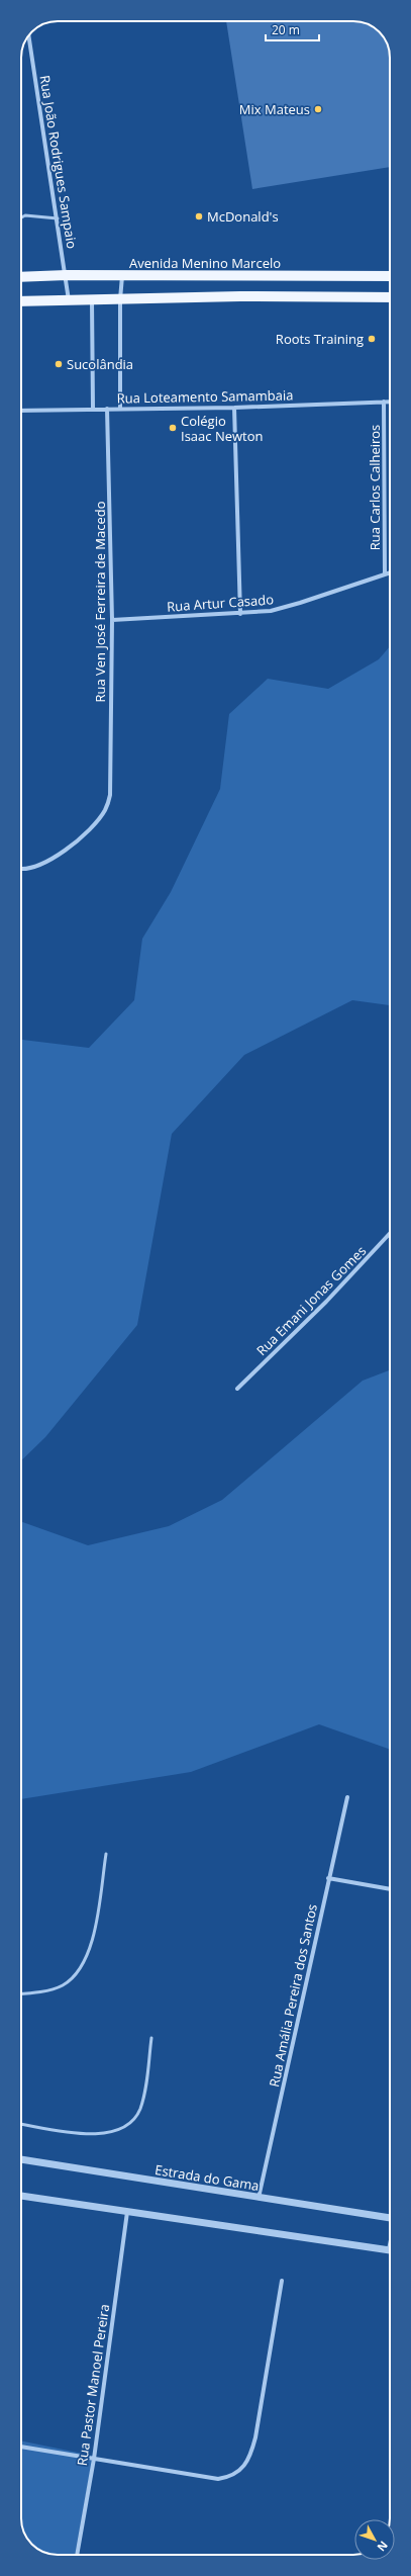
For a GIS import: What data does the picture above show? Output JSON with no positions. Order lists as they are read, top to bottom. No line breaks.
{"streets":{"main road":["Avenida Menino Marcelo"],"street":["Rua João Rodrigues Sampaio","Rua Loteamento Samambaia","Rua Carlos Calheiros","Rua Ven José Ferreira de Macedo","Rua Artur Casado","Rua Emani Jonas Gomes","Rua Amália Pereira dos Santos","Estrada do Gama","Rua Pastor Manoel Pereira"]},"crossings":[["Rua João Rodrigues Sampaio","Avenida Menino Marcelo"],["Rua Loteamento Samambaia","Rua Carlos Calheiros"],["Rua Loteamento Samambaia","Rua Ven José Ferreira de Macedo"],["Rua Carlos Calheiros","Rua Artur Casado"],["Rua Ven José Ferreira de Macedo","Rua Artur Casado"],["Rua Amália Pereira dos Santos","Estrada do Gama"]],"places":["Mix Mateus","McDonald's","Roots Training","Sucolândia","Colégio Isaac Newton"],"scale_bar":"20 m","north":"bottom right"}
